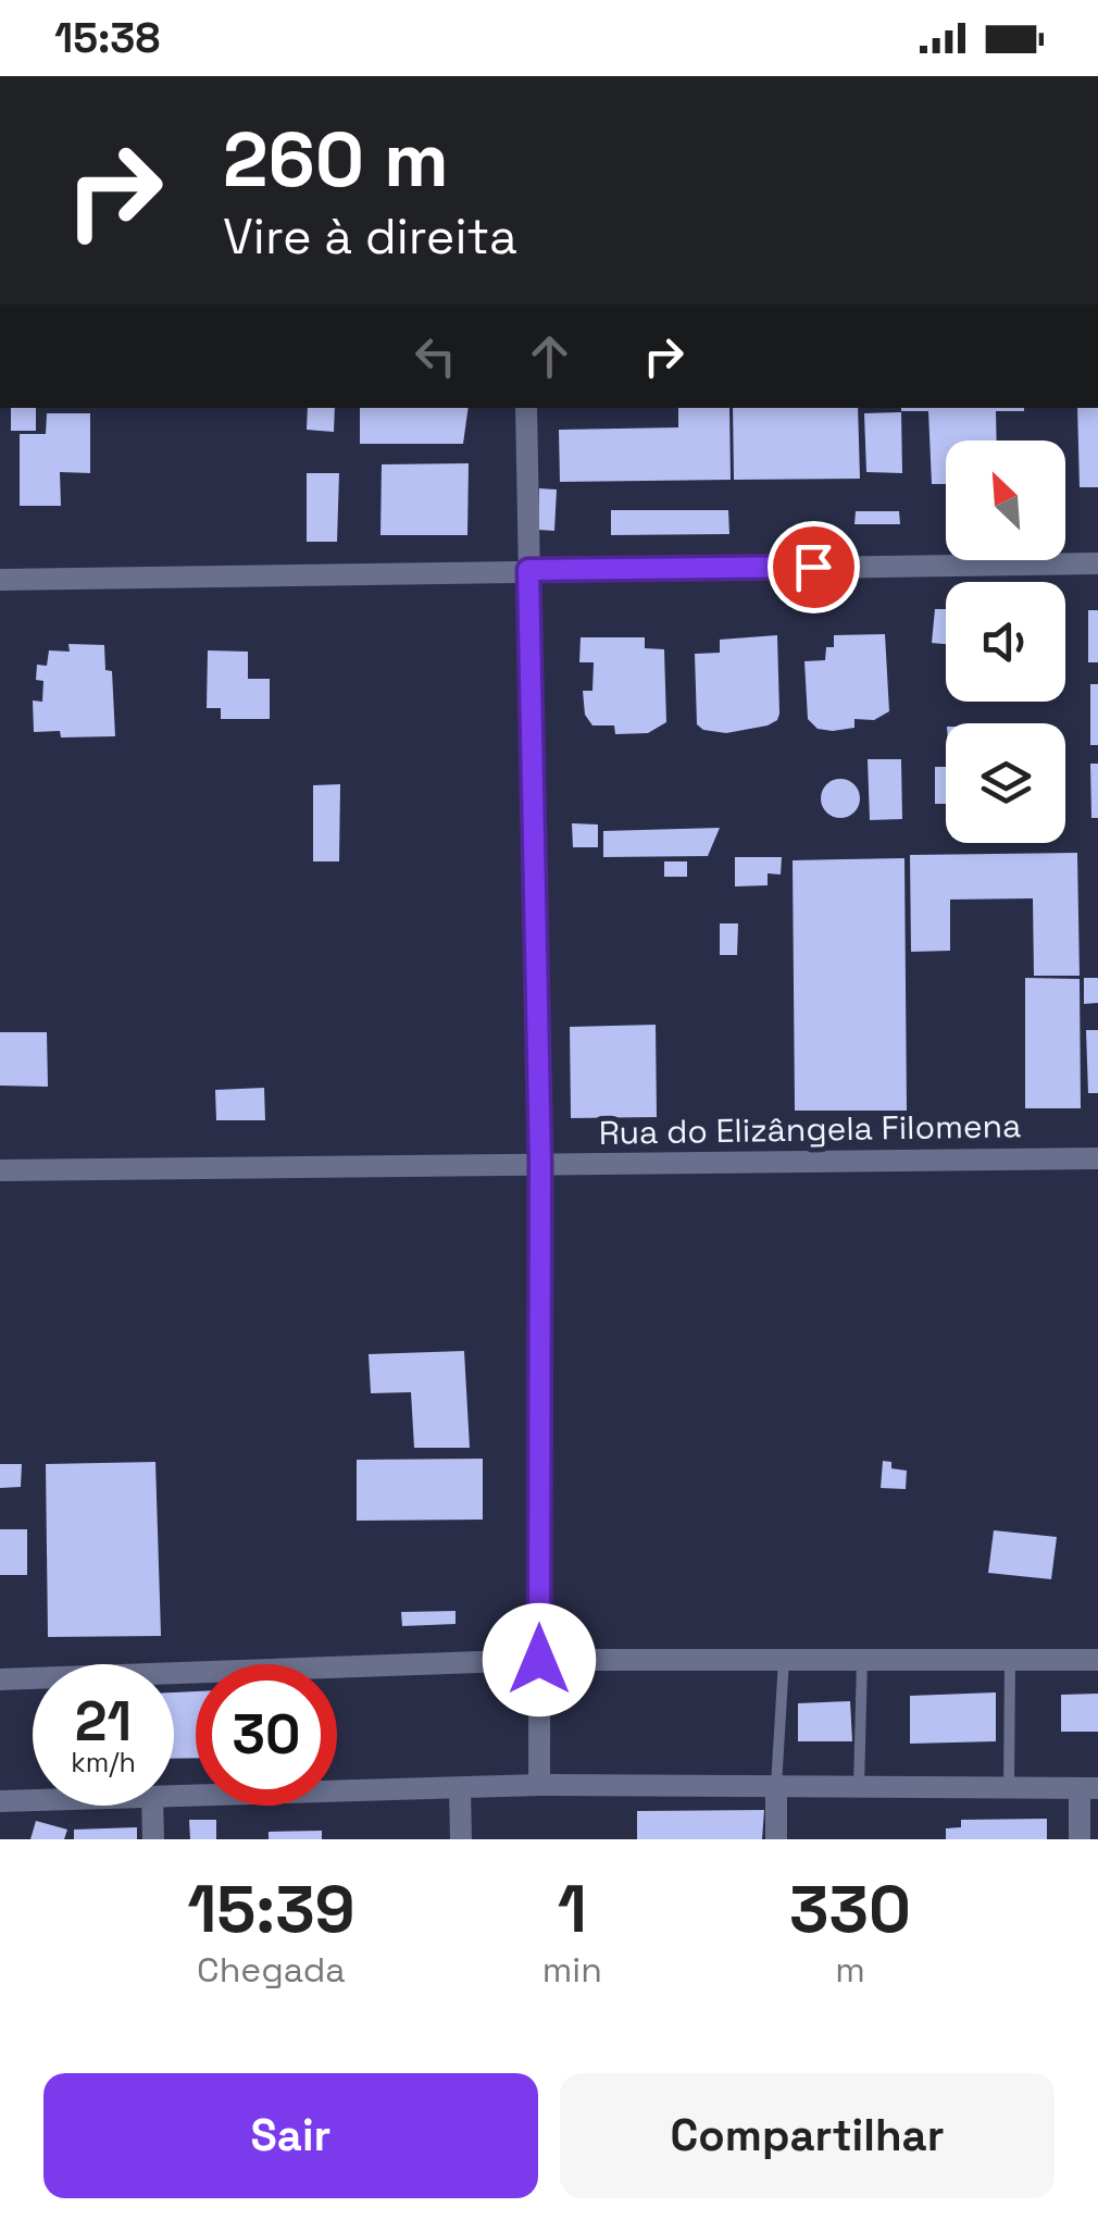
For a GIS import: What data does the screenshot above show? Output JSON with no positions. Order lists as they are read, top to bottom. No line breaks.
{"streets":{"street":["Rua do Elizângela Filomena"]},"north":"top left","page":{"status":"15:38","turn":["260 m","Vire à direita"],"speed":"21 km/h","limit":"30","eta":["15:39","Chegada","1","min","330","m"],"buttons":["Sair","Compartilhar"]}}
